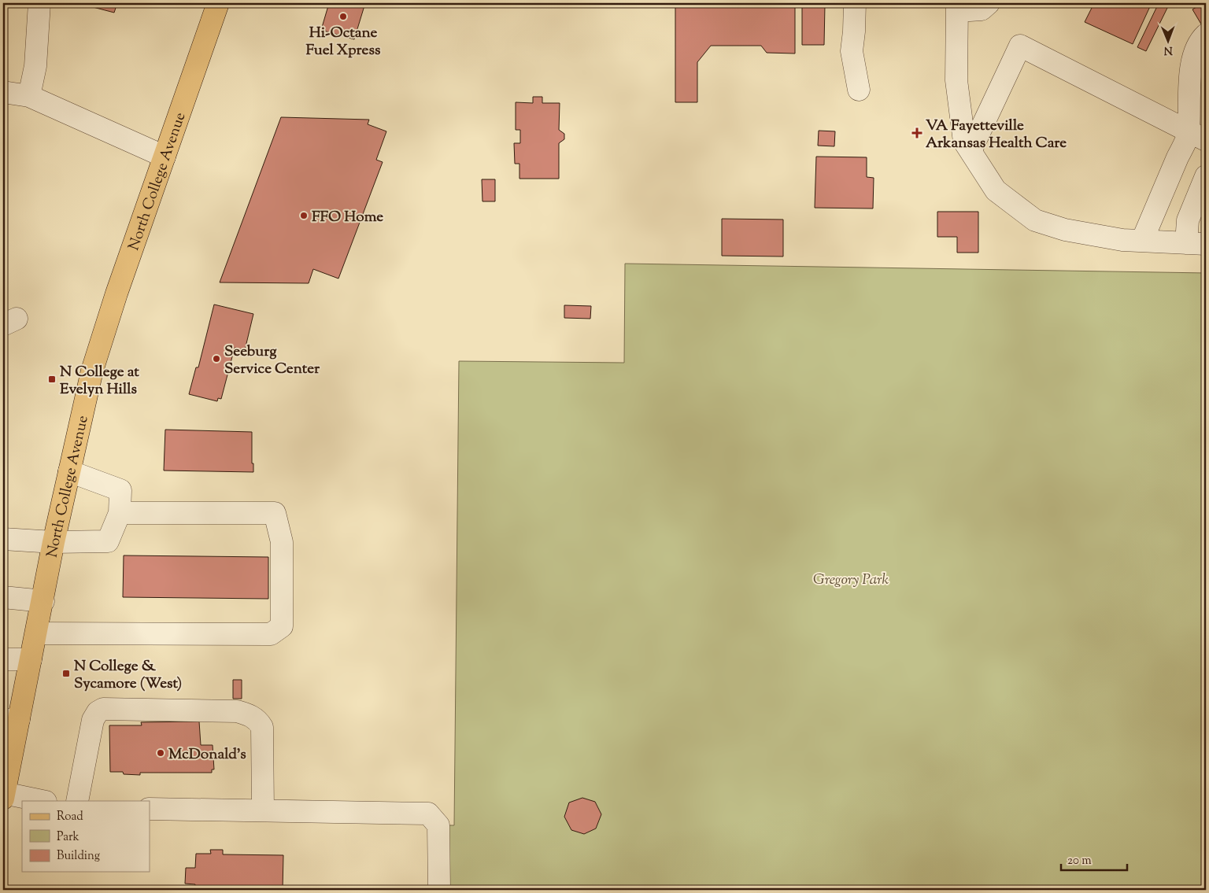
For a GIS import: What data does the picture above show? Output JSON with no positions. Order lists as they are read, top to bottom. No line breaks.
{"streets":{"main road":["North College Avenue"]},"parks":["Gregory Park"],"places":{"other":["Hi-Octane Fuel Xpress","FFO Home","Seeburg Service Center","McDonald's"],"health":["VA Fayetteville Arkansas Health Care"],"transit":["N College at Evelyn Hills","N College & Sycamore (West)"]},"legend":["Road","Park","Building"],"scale_bar":"20 m","north":"bottom"}
